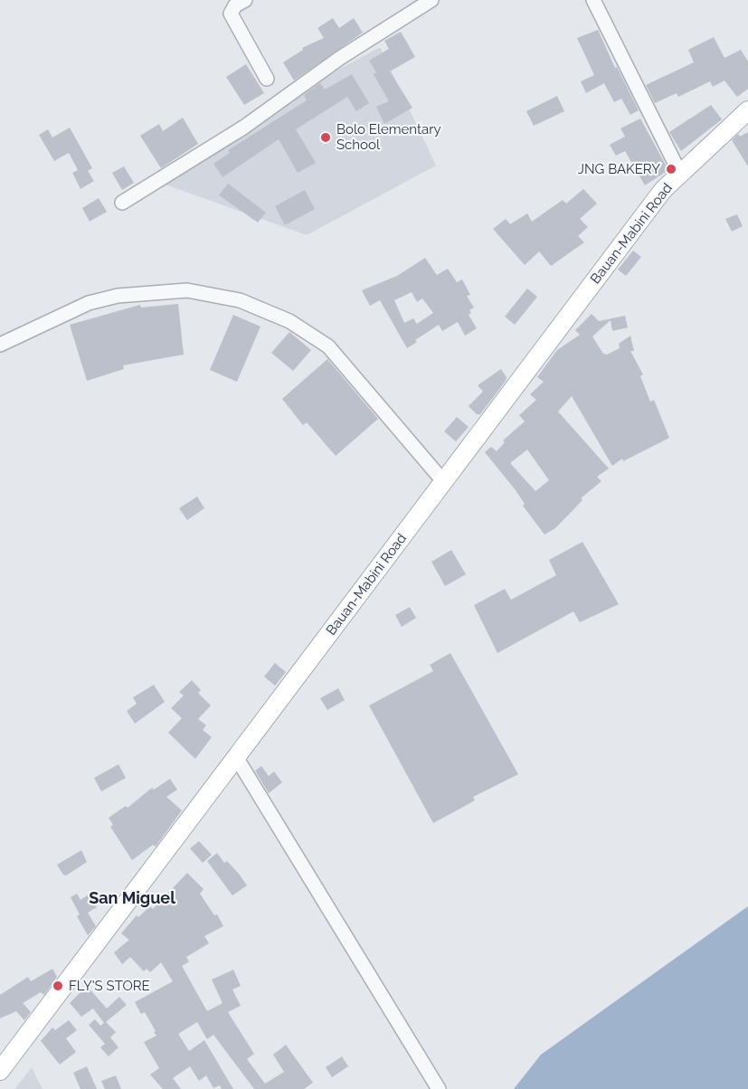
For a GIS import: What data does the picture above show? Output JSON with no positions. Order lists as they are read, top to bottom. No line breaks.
{"streets":{"main road":["Bauan-Mabini Road"]},"districts":["San Miguel"],"places":["Bolo Elementary School","JNG BAKERY","FLY'S STORE"]}
